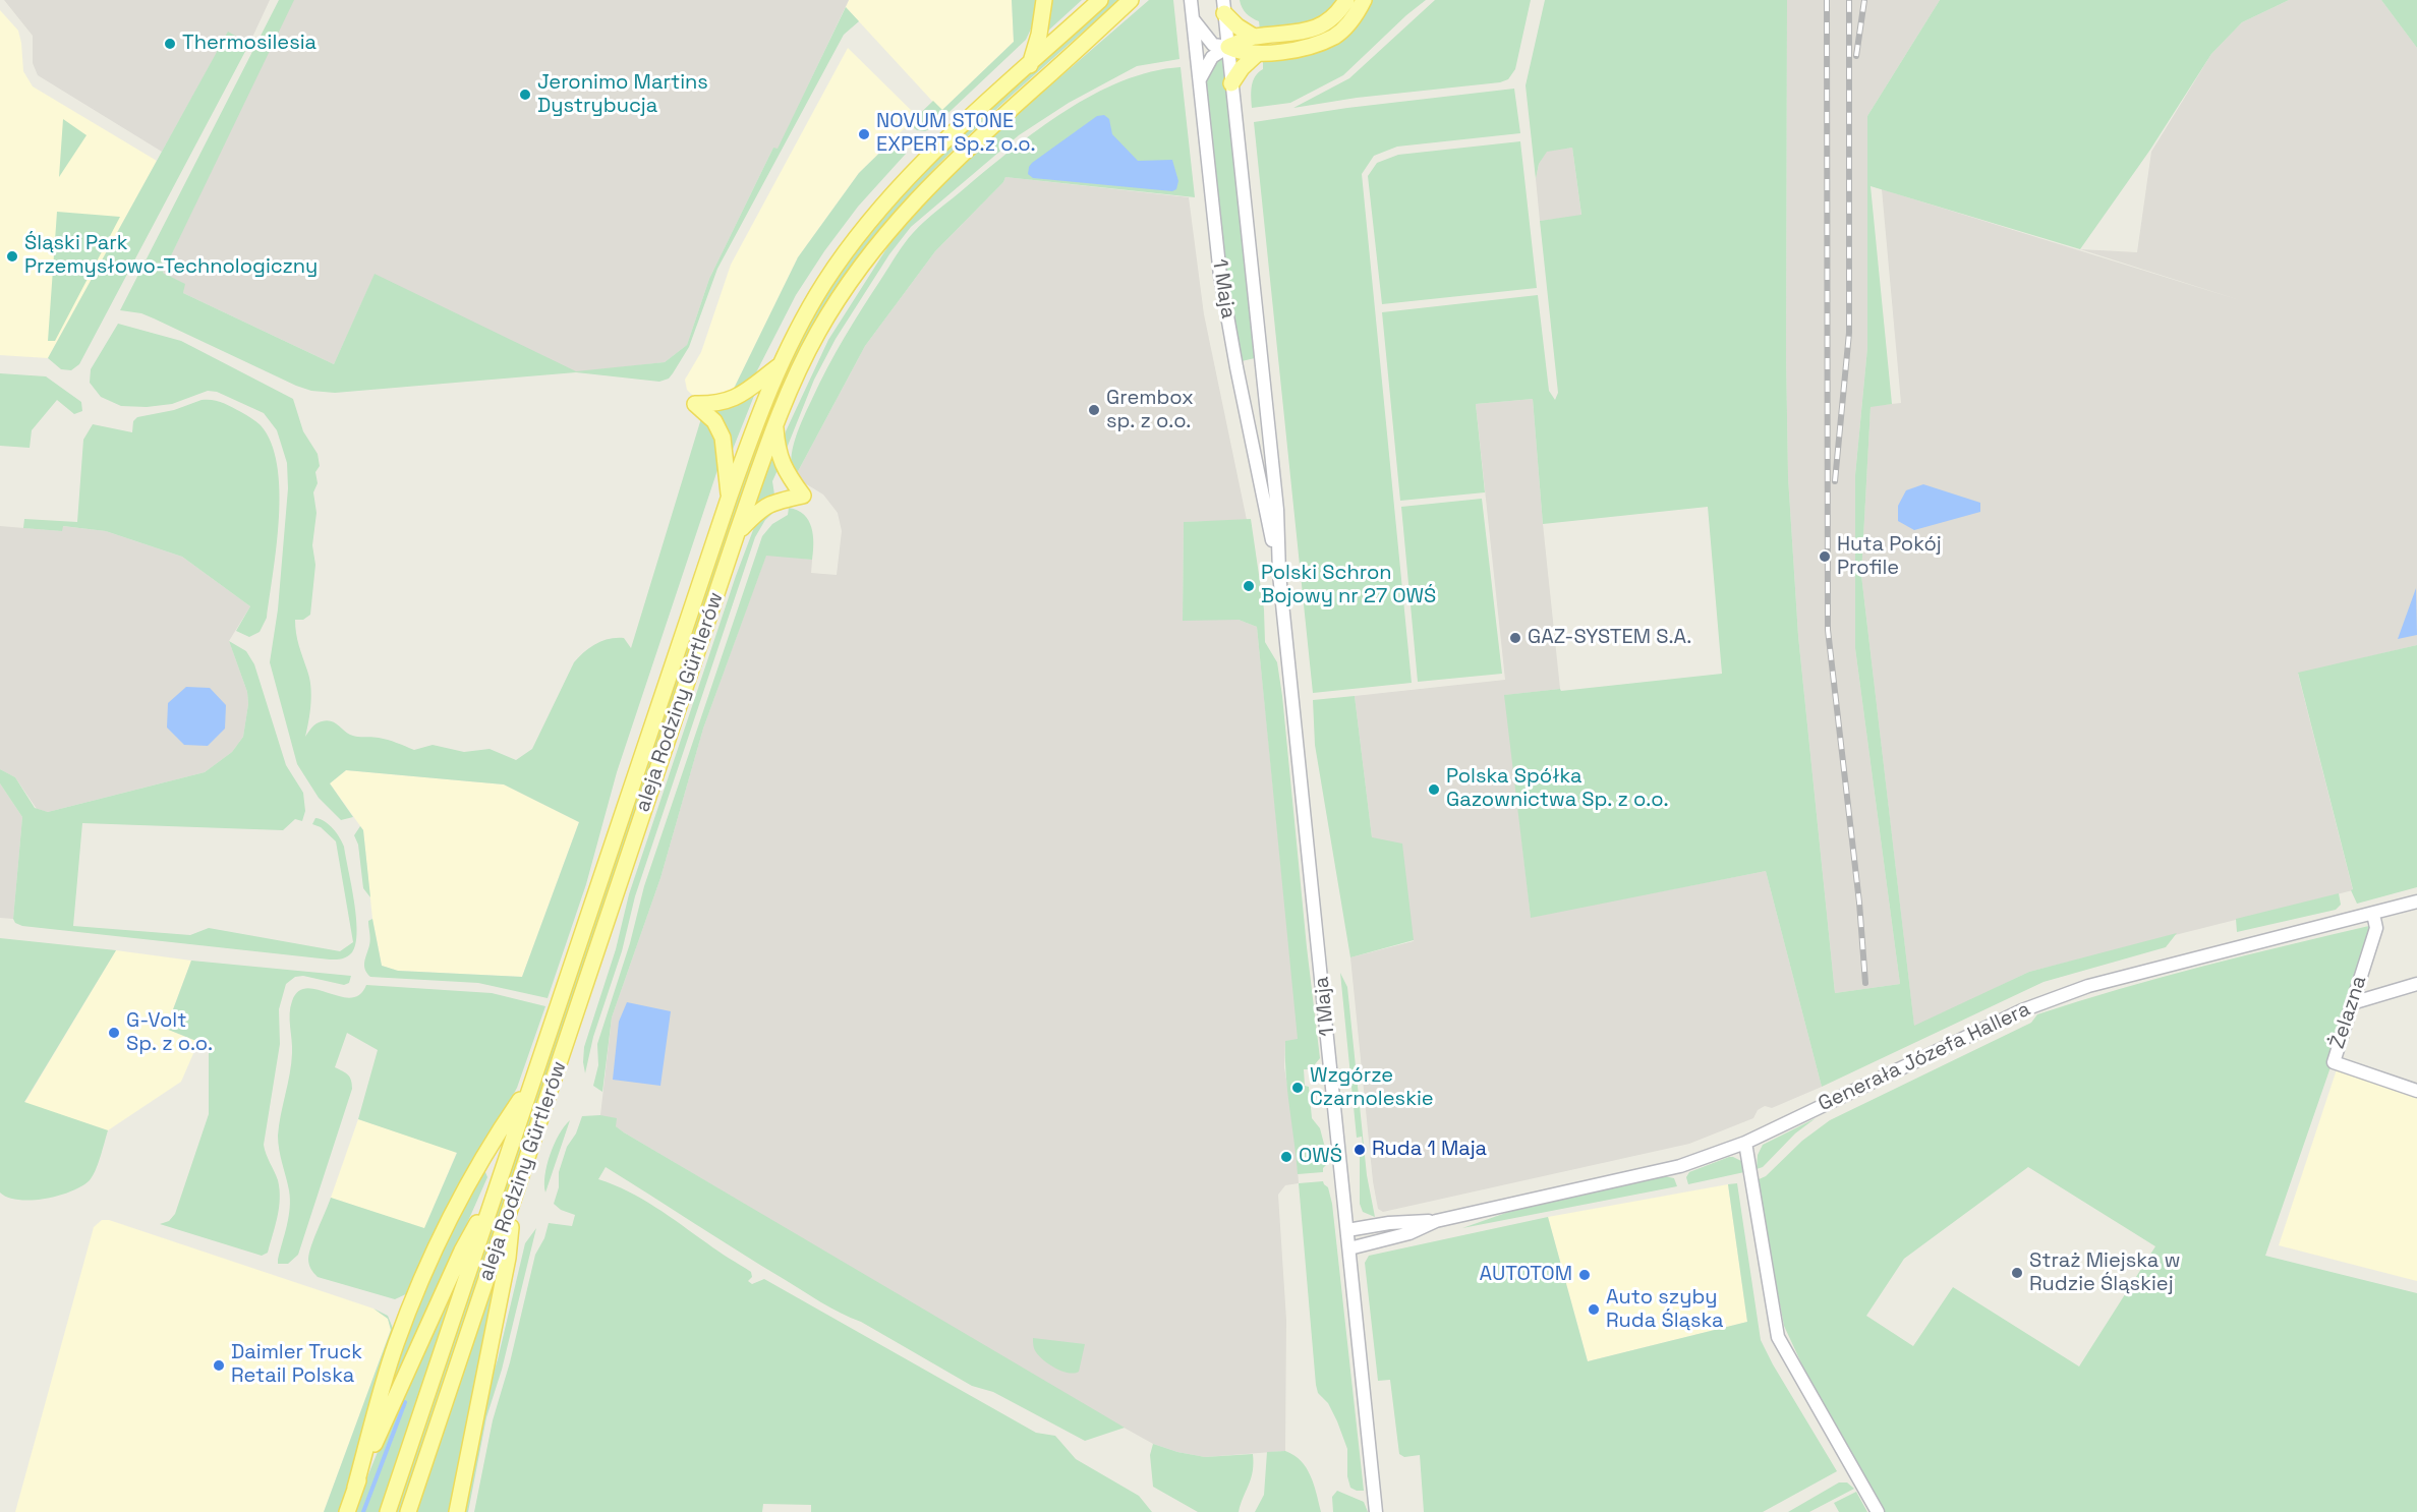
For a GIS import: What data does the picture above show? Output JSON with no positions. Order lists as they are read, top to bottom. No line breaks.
{"streets":{"main road":["aleja Rodziny Gürtlerów"],"street":["1 Maja","Żelazna","Generała Józefa Hallera"]},"crossings":[["1 Maja","Generała Józefa Hallera"],["Żelazna","Generała Józefa Hallera"]],"places":["Thermosilesia","Jeronimo Martins Dystrybucja","NOVUM STONE EXPERT Sp.z o.o.","Śląski Park Przemysłowo-Technologiczny","Grembox sp. z o.o.","Huta Pokój Profile","Polski Schron Bojowy nr 27 OWŚ","GAZ-SYSTEM S.A.","Polska Spółka Gazownictwa Sp. z o.o.","G-Volt Sp. z o.o.","Wzgórze Czarnoleskie","Ruda 1 Maja","OWŚ","Straż Miejska w Rudzie Śląskiej","AUTOTOM","Auto szyby Ruda Śląska","Daimler Truck Retail Polska"]}
